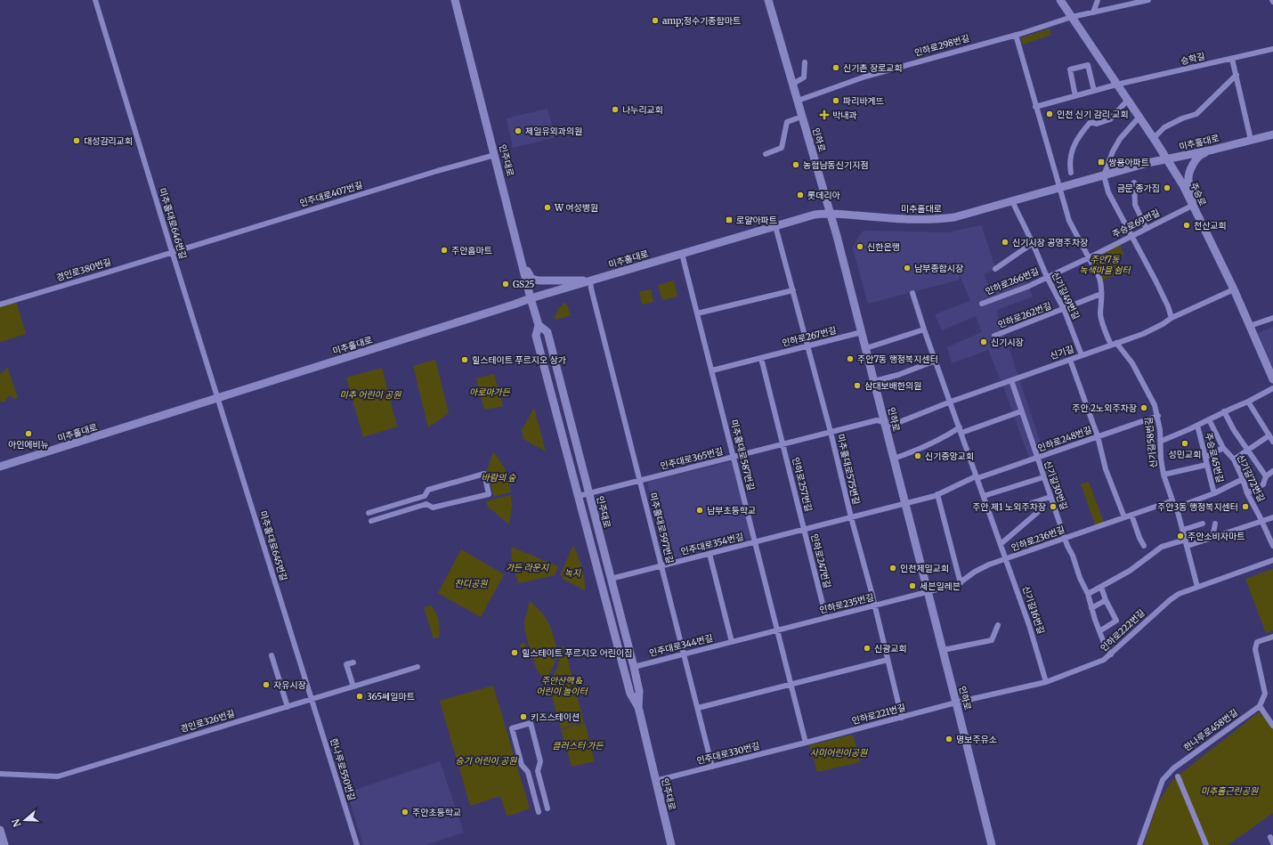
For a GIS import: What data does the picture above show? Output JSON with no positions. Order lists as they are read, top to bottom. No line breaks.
{"streets":{"main road":["인하로","미추홀대로","인주대로","주승로"],"street":["인하로298번길","승학길","인주대로407번길","미추홀대로646번길","주승로69번길","경인로380번길","인하로266번길","신기길49번길","인하로262번길","인하로267번길","신기길","인하로248번길","신기길58번길","미추홀대로587번길","주승로45번길","인주대로365번길","미추홀대로575번길","신기길72번길","인하로257번길","신기길30번길","미추홀대로597번길","인하로236번길","인주대로354번길","미추홀대로645번길","인하로247번길","인하로235번길","신기길16번길","인하로222번길","인주대로344번길","인하로221번길","경인로326번길","한나루로458번길","인주대로330번길","한나루로550번길"]},"crossings":[["인하로298번길","인하로"],["인하로298번길","주승로"],["인하로298번길","신기길58번길"],["승학길","주승로"],["인하로","미추홀대로"],["인하로","인하로267번길"],["인하로","인하로248번길"],["인하로","인주대로365번길"],["인하로","인하로247번길"],["인하로","인하로235번길"],["인하로","인하로222번길"],["인하로","인하로221번길"],["미추홀대로","인주대로"],["미추홀대로","주승로"],["미추홀대로","미추홀대로646번길"],["미추홀대로","신기길49번길"],["미추홀대로","신기길58번길"],["미추홀대로","미추홀대로587번길"],["미추홀대로","미추홀대로575번길"],["미추홀대로","미추홀대로597번길"],["미추홀대로","미추홀대로645번길"],["인주대로","인주대로407번길"],["인주대로","인주대로365번길"],["인주대로","인주대로354번길"],["인주대로","인주대로344번길"],["인주대로","인주대로330번길"],["인주대로407번길","미추홀대로646번길"],["인주대로407번길","경인로380번길"],["주승로","주승로69번길"],["주승로","신기길"],["미추홀대로646번길","경인로380번길"],["미추홀대로646번길","미추홀대로645번길"],["주승로69번길","인하로266번길"],["주승로69번길","신기길58번길"],["인하로266번길","신기길49번길"],["인하로266번길","신기길58번길"],["신기길49번길","인하로262번길"],["신기길49번길","신기길"],["인하로262번길","신기길58번길"],["인하로267번길","미추홀대로587번길"],["인하로267번길","미추홀대로575번길"],["신기길","신기길58번길"],["신기길","인주대로365번길"],["신기길","신기길30번길"],["신기길","신기길16번길"],["인하로248번길","신기길58번길"],["인하로248번길","신기길30번길"],["인하로248번길","인하로247번길"],["인하로248번길","신기길16번길"],["신기길58번길","주승로45번길"],["신기길58번길","인하로236번길"],["신기길58번길","인하로222번길"],["미추홀대로587번길","인주대로365번길"],["미추홀대로587번길","인주대로354번길"],["미추홀대로587번길","인하로247번길"],["미추홀대로587번길","인하로235번길"],["미추홀대로587번길","인주대로344번길"],["미추홀대로587번길","인하로221번길"],["미추홀대로587번길","인주대로330번길"],["주승로45번길","신기길72번길"],["인주대로365번길","미추홀대로575번길"],["인주대로365번길","인하로257번길"],["인주대로365번길","미추홀대로597번길"],["미추홀대로575번길","인하로247번길"],["미추홀대로575번길","인하로235번길"],["미추홀대로575번길","인하로221번길"],["인하로257번길","인하로247번길"],["신기길30번길","인하로236번길"],["신기길30번길","인하로222번길"],["미추홀대로597번길","인주대로354번길"],["미추홀대로597번길","인주대로344번길"],["미추홀대로597번길","인주대로330번길"],["인하로236번길","인하로235번길"],["인하로236번길","신기길16번길"],["인주대로354번길","인하로247번길"],["미추홀대로645번길","경인로326번길"],["미추홀대로645번길","한나루로550번길"],["인하로247번길","인하로235번길"],["인하로235번길","인주대로344번길"],["신기길16번길","인하로222번길"],["인하로222번길","인하로221번길"],["인하로221번길","인주대로330번길"],["경인로326번길","한나루로550번길"]],"parks":["주안7동 녹색마을 쉼터","아로마가든","미추 어린이 공원","바람의 숲","가든 라운지","녹지","잔디공원","주안산맥 & 어린이 놀이터","클러스터 가든","사미어린이공원","승기 어린이 공원","미추홀근린공원"],"places":{"other":["amp;정수기종합마트","신기촌 장로교회","파리바게뜨","나누리교회","인천 신기 감리 교회","제일유외과의원","대성감리교회","농협남동신기지점","금문 종가집","롯데리아","W 여성병원","천산교회","신기시장 공영주차장","신한은행","주안홈마트","남부종합시장","GS25","신기시장","주안7동 행정복지센터","힐스테이트 푸르지오 상가","삼대보배한의원","주안 2노외주차장","아인에비뉴","성민교회","신기중앙교회","주안 제1 노외주차장","주안3동 행정복지센터","남부초등학교","주안소비자마트","인천제일교회","세븐일레븐","신광교회","힐스테이트 푸르지오 어린이집","자유시장","365쎄일마트","키즈스테이션","명보주유소","주안초등학교"],"health":["박내과"],"transit":["쌍용아파트","로얄아파트"]},"north":"left"}
